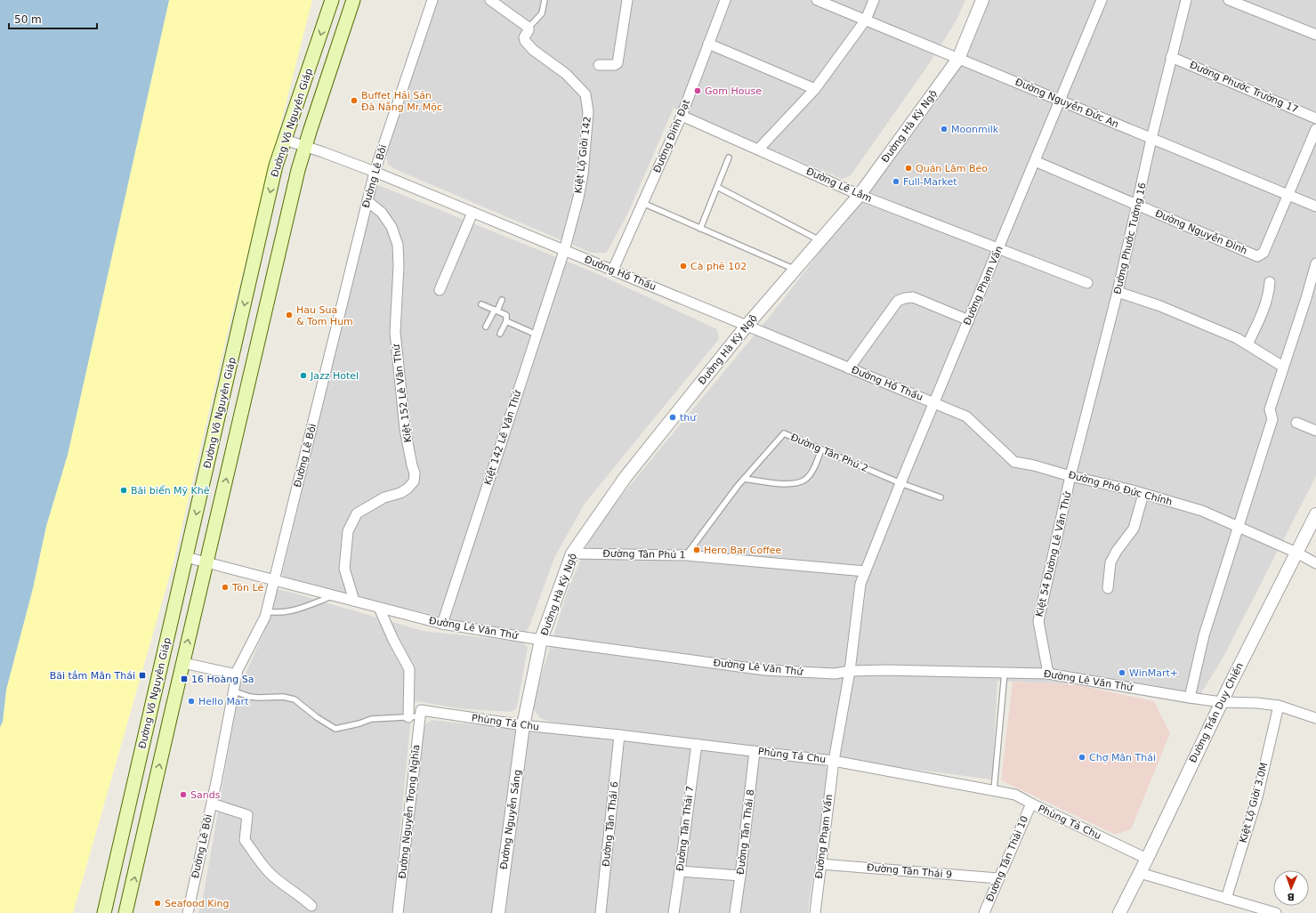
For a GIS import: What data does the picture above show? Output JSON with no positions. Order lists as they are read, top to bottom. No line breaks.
{"streets":{"main road":["Đường Võ Nguyên Giáp"],"street":["Đường Phước Trường 17","Đường Nguyễn Đức An","Đường Hà Kỳ Ngộ","Đường Đinh Đạt","Kiệt Lộ Giời 142","Đường Lê Bôi","Đường Lê Lâm","Đường Nguyễn Đình","Đường Phước Tường 16","Đường Hồ Thấu","Đường Phạm Vấn","Kiệt 152 Lê Văn Thứ","Kiệt 142 Lê Văn Thứ","Đường Phó Đức Chính","Đường Tân Phú 1","Kiệt 54 Đường Lê Văn Thứ","Đường Lê Văn Thứ","Đường Trần Duy Chiến","Phùng Tả Chu","Kiệt Lộ Giời 3.0M","Đường Nguyễn Trọng Nghĩa","Đường Nguyễn Sáng","Đường Tân Thái 6","Đường Tân Thái 7","Đường Tân Thái 8","Đường Tân Thái 10","Đường Tân Thái 9"],"lane":["Đường Tân Phú 2"]},"crossings":[["Đường Phước Trường 17","Đường Phước Tường 16"],["Đường Nguyễn Đức An","Đường Hà Kỳ Ngộ"],["Đường Nguyễn Đức An","Đường Nguyễn Đình"],["Đường Nguyễn Đức An","Đường Phước Tường 16"],["Đường Nguyễn Đức An","Đường Phạm Vấn"],["Đường Võ Nguyên Giáp","Đường Hồ Thấu"],["Đường Võ Nguyên Giáp","Đường Lê Văn Thứ"],["Đường Hà Kỳ Ngộ","Đường Lê Lâm"],["Đường Hà Kỳ Ngộ","Đường Hồ Thấu"],["Đường Hà Kỳ Ngộ","Đường Tân Phú 1"],["Đường Hà Kỳ Ngộ","Đường Lê Văn Thứ"],["Đường Hà Kỳ Ngộ","Phùng Tả Chu"],["Đường Hà Kỳ Ngộ","Đường Nguyễn Sáng"],["Đường Đinh Đạt","Đường Lê Lâm"],["Đường Đinh Đạt","Đường Hồ Thấu"],["Kiệt Lộ Giời 142","Đường Hồ Thấu"],["Kiệt Lộ Giời 142","Kiệt 142 Lê Văn Thứ"],["Đường Lê Bôi","Đường Hồ Thấu"],["Đường Lê Bôi","Kiệt 152 Lê Văn Thứ"],["Đường Lê Bôi","Đường Lê Văn Thứ"],["Đường Lê Lâm","Đường Phạm Vấn"],["Đường Nguyễn Đình","Đường Phước Tường 16"],["Đường Nguyễn Đình","Đường Phạm Vấn"],["Đường Phước Tường 16","Đường Phó Đức Chính"],["Đường Phước Tường 16","Kiệt 54 Đường Lê Văn Thứ"],["Đường Hồ Thấu","Đường Phạm Vấn"],["Đường Hồ Thấu","Kiệt 142 Lê Văn Thứ"],["Đường Hồ Thấu","Đường Phó Đức Chính"],["Đường Phạm Vấn","Đường Tân Phú 2"],["Đường Phạm Vấn","Đường Phó Đức Chính"],["Đường Phạm Vấn","Đường Tân Phú 1"],["Đường Phạm Vấn","Đường Lê Văn Thứ"],["Đường Phạm Vấn","Phùng Tả Chu"],["Đường Phạm Vấn","Đường Tân Thái 9"],["Kiệt 152 Lê Văn Thứ","Đường Lê Văn Thứ"],["Kiệt 142 Lê Văn Thứ","Đường Lê Văn Thứ"],["Đường Tân Phú 2","Đường Tân Phú 1"],["Đường Phó Đức Chính","Kiệt 54 Đường Lê Văn Thứ"],["Đường Phó Đức Chính","Đường Trần Duy Chiến"],["Kiệt 54 Đường Lê Văn Thứ","Đường Lê Văn Thứ"],["Đường Lê Văn Thứ","Đường Trần Duy Chiến"],["Đường Lê Văn Thứ","Kiệt Lộ Giời 3.0M"],["Đường Trần Duy Chiến","Phùng Tả Chu"],["Phùng Tả Chu","Đường Nguyễn Trọng Nghĩa"],["Phùng Tả Chu","Đường Nguyễn Sáng"],["Phùng Tả Chu","Đường Tân Thái 6"],["Phùng Tả Chu","Đường Tân Thái 7"],["Phùng Tả Chu","Đường Tân Thái 8"],["Phùng Tả Chu","Đường Tân Thái 10"],["Đường Tân Thái 10","Đường Tân Thái 9"]],"places":{"other":["Gom House","Buffet Hải Sản Đà Nẵng Mr Mộc","Moonmilk","Quán Lâm Béo","Full-Market","Cà phê 102","Hau Sua & Tom Hum","Jazz Hotel","thư","Bãi biển Mỹ Khê","Hero Bar Coffee","Tôn Lê","WinMart+","Hello Mart","Chợ Mân Thái","Sands","Seafood King"],"transit":["Bãi tắm Mân Thái","16 Hoàng Sa"]},"scale_bar":"50 m","north":"bottom"}
